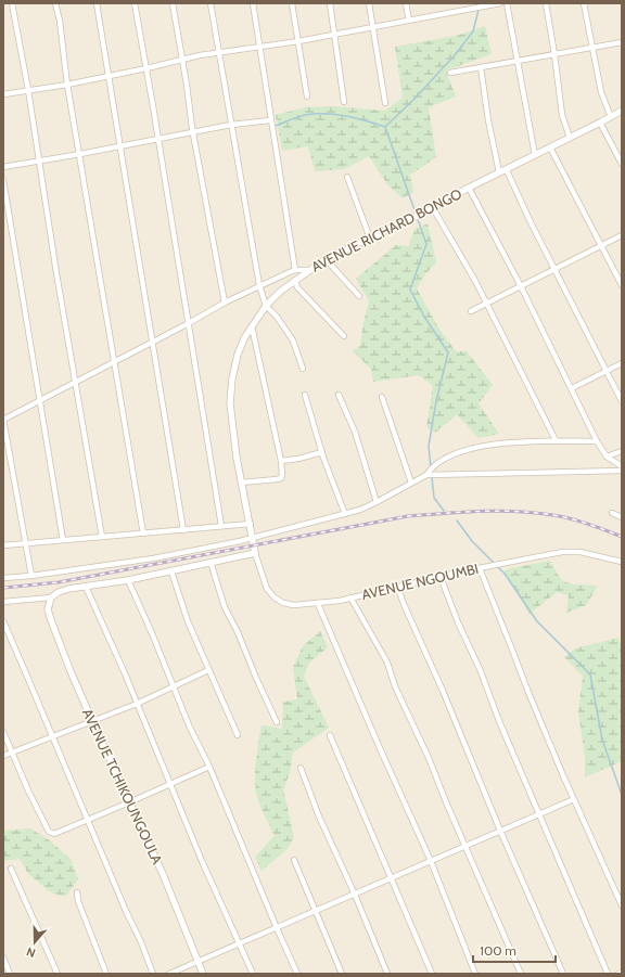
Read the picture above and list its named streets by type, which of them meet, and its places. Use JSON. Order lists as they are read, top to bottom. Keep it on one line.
{"streets":{"street":["AVENUE RICHARD BONGO","AVENUE NGOUMBI","AVENUE TCHIKOUNGOULA"]},"crossings":[["AVENUE RICHARD BONGO","AVENUE NGOUMBI"]],"scale_bar":"100 m","north":"bottom"}
